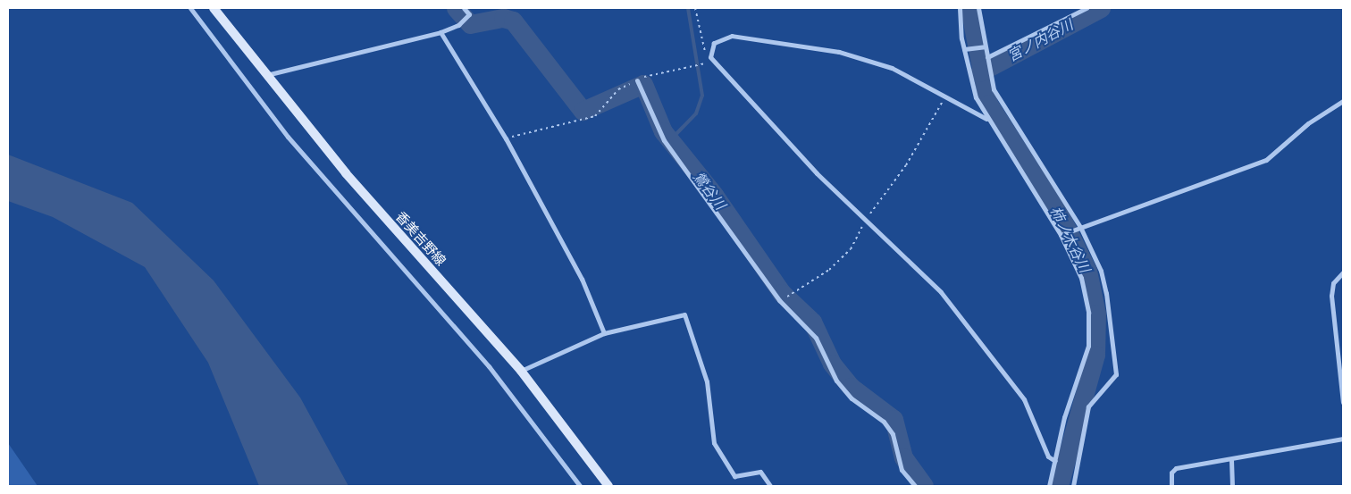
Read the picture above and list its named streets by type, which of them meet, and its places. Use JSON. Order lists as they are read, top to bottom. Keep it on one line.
{"streets":{"main road":["香美吉野線"]},"water":["宮ノ内谷川","鶯谷川","柿ノ木谷川"]}
